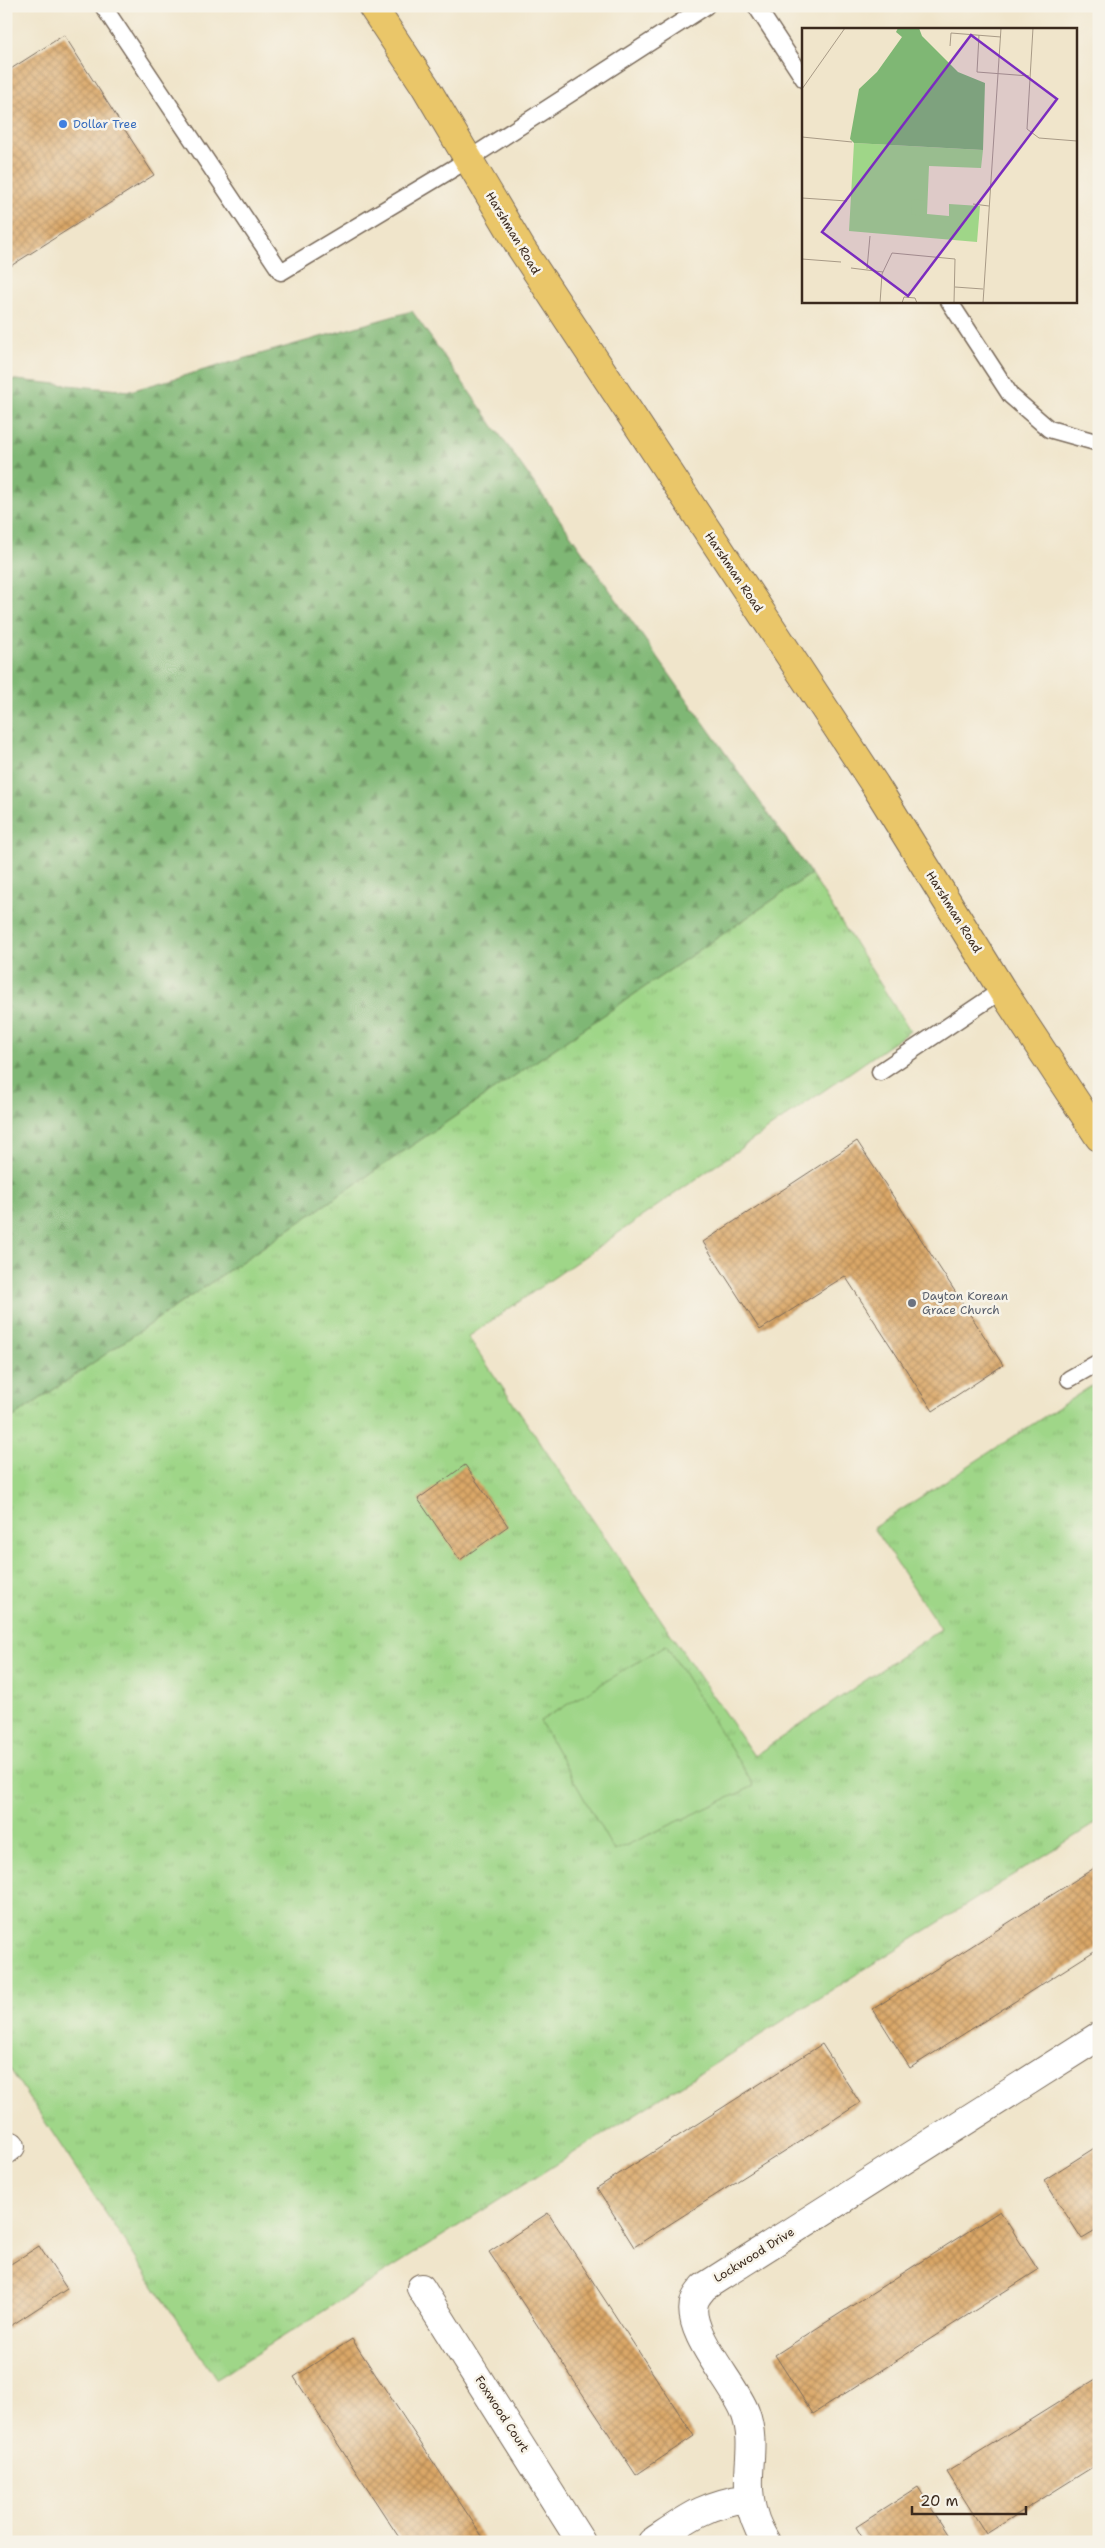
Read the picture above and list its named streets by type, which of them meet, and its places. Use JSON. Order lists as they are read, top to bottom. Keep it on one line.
{"streets":{"main road":["Harshman Road"],"street":["Lockwood Drive","Foxwood Court"]},"places":["Dollar Tree","Dayton Korean Grace Church"],"scale_bar":"20 m"}
